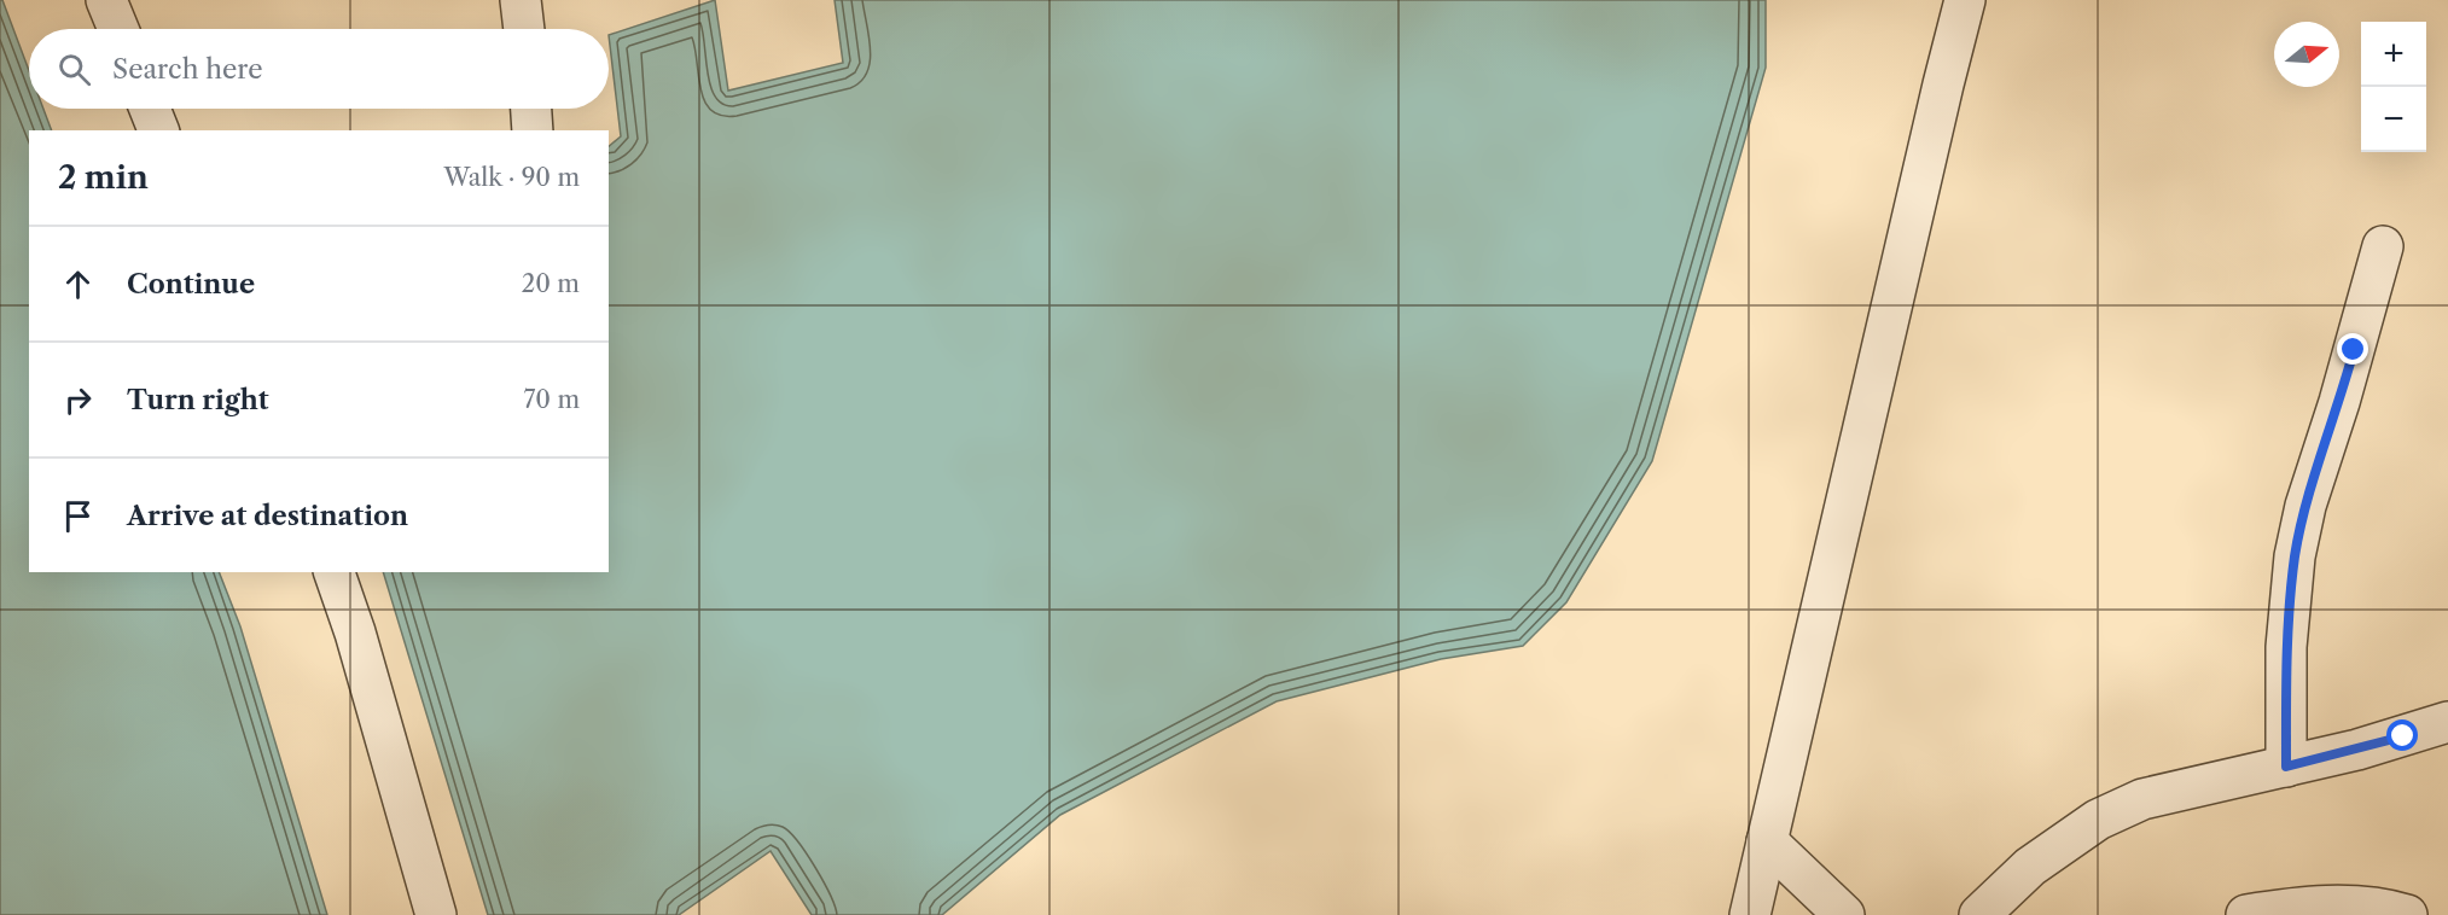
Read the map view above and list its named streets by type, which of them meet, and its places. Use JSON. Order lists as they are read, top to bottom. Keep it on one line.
{"north":"right","page":{"map_buttons":["+","−"],"search":"Search here","heading":["2 min","Walk · 90 m"],"list":[["Continue","20 m"],["Turn right","70 m"],"Arrive at destination"]}}
